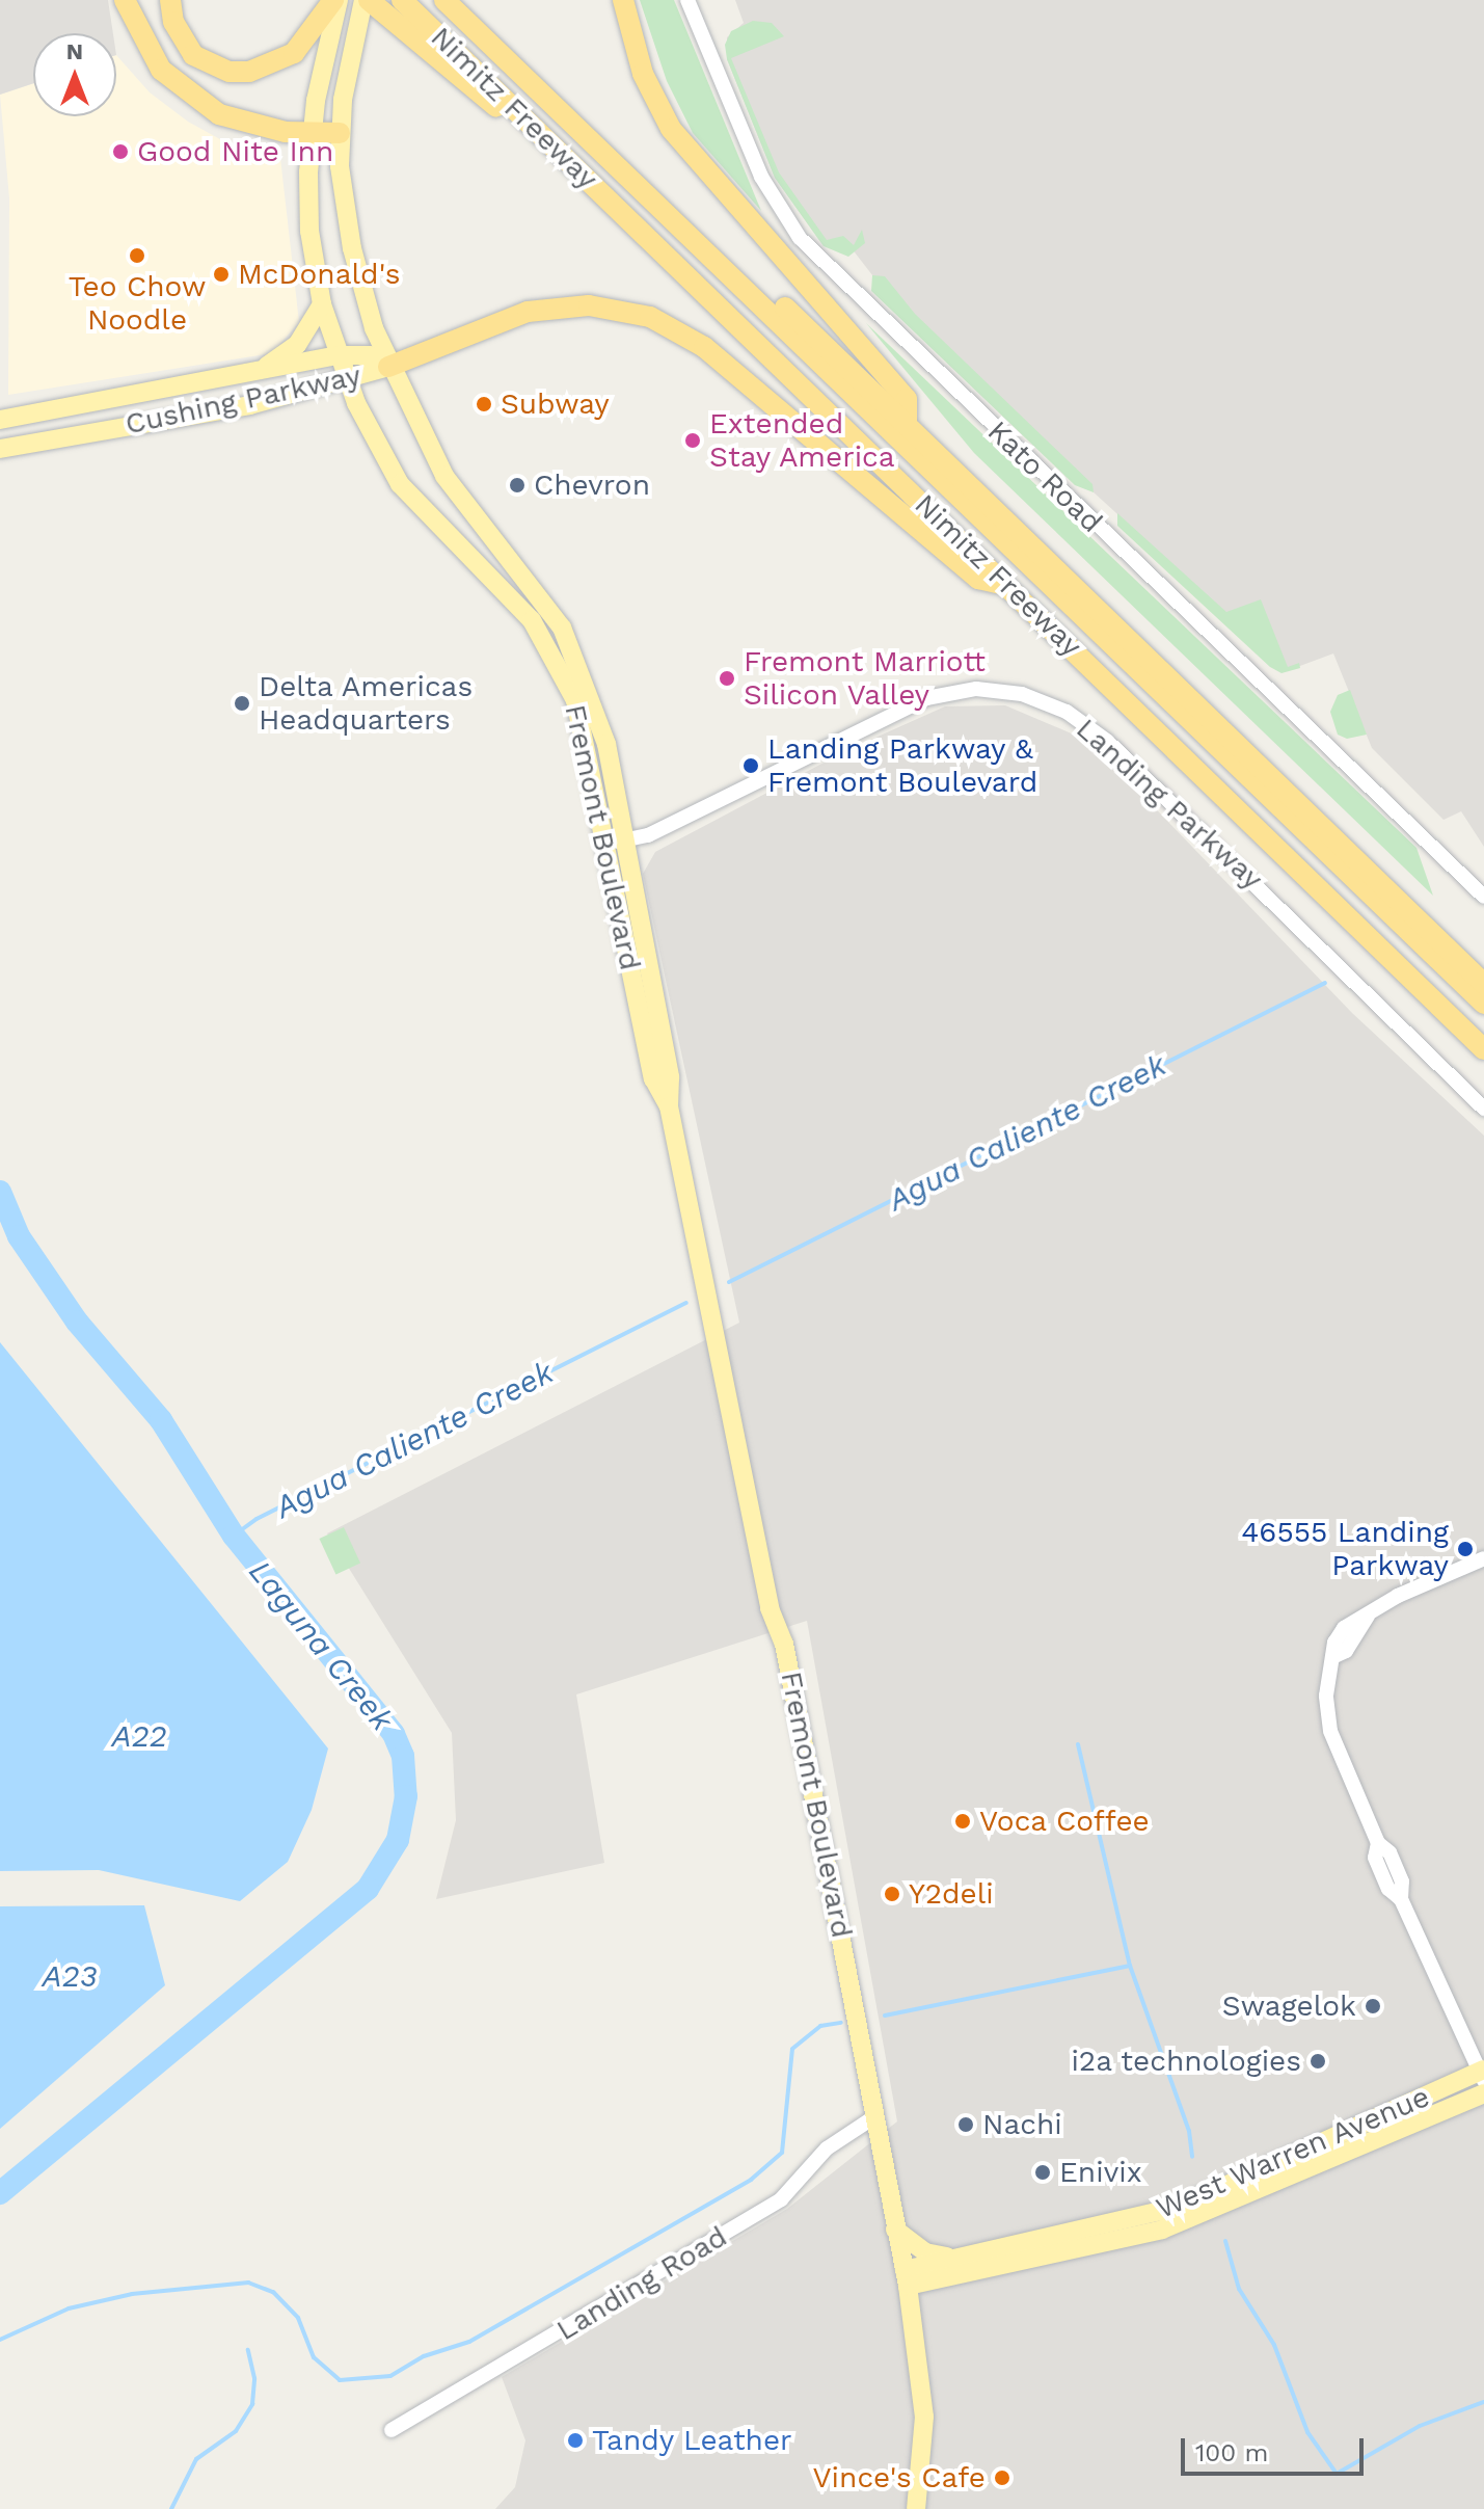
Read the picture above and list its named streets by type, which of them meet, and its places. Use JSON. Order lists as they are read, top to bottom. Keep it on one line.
{"streets":{"highway":["Nimitz Freeway"],"main road":["Cushing Parkway","Fremont Boulevard","West Warren Avenue"],"street":["Kato Road","Landing Parkway","Landing Road"]},"crossings":[["Cushing Parkway","Fremont Boulevard"],["Landing Parkway","Fremont Boulevard"],["Fremont Boulevard","West Warren Avenue"],["Fremont Boulevard","Landing Road"]],"water":["Agua Caliente Creek","Laguna Creek","A22","A23"],"places":["Good Nite Inn","Teo Chow Noodle","McDonald's","Subway","Extended Stay America","Chevron","Fremont Marriott Silicon Valley","Delta Americas Headquarters","Landing Parkway & Fremont Boulevard","46555 Landing Parkway","Voca Coffee","Y2deli","Swagelok","i2a technologies","Nachi","Enivix","Tandy Leather","Vince's Cafe"],"scale_bar":"100 m","north":"top"}
